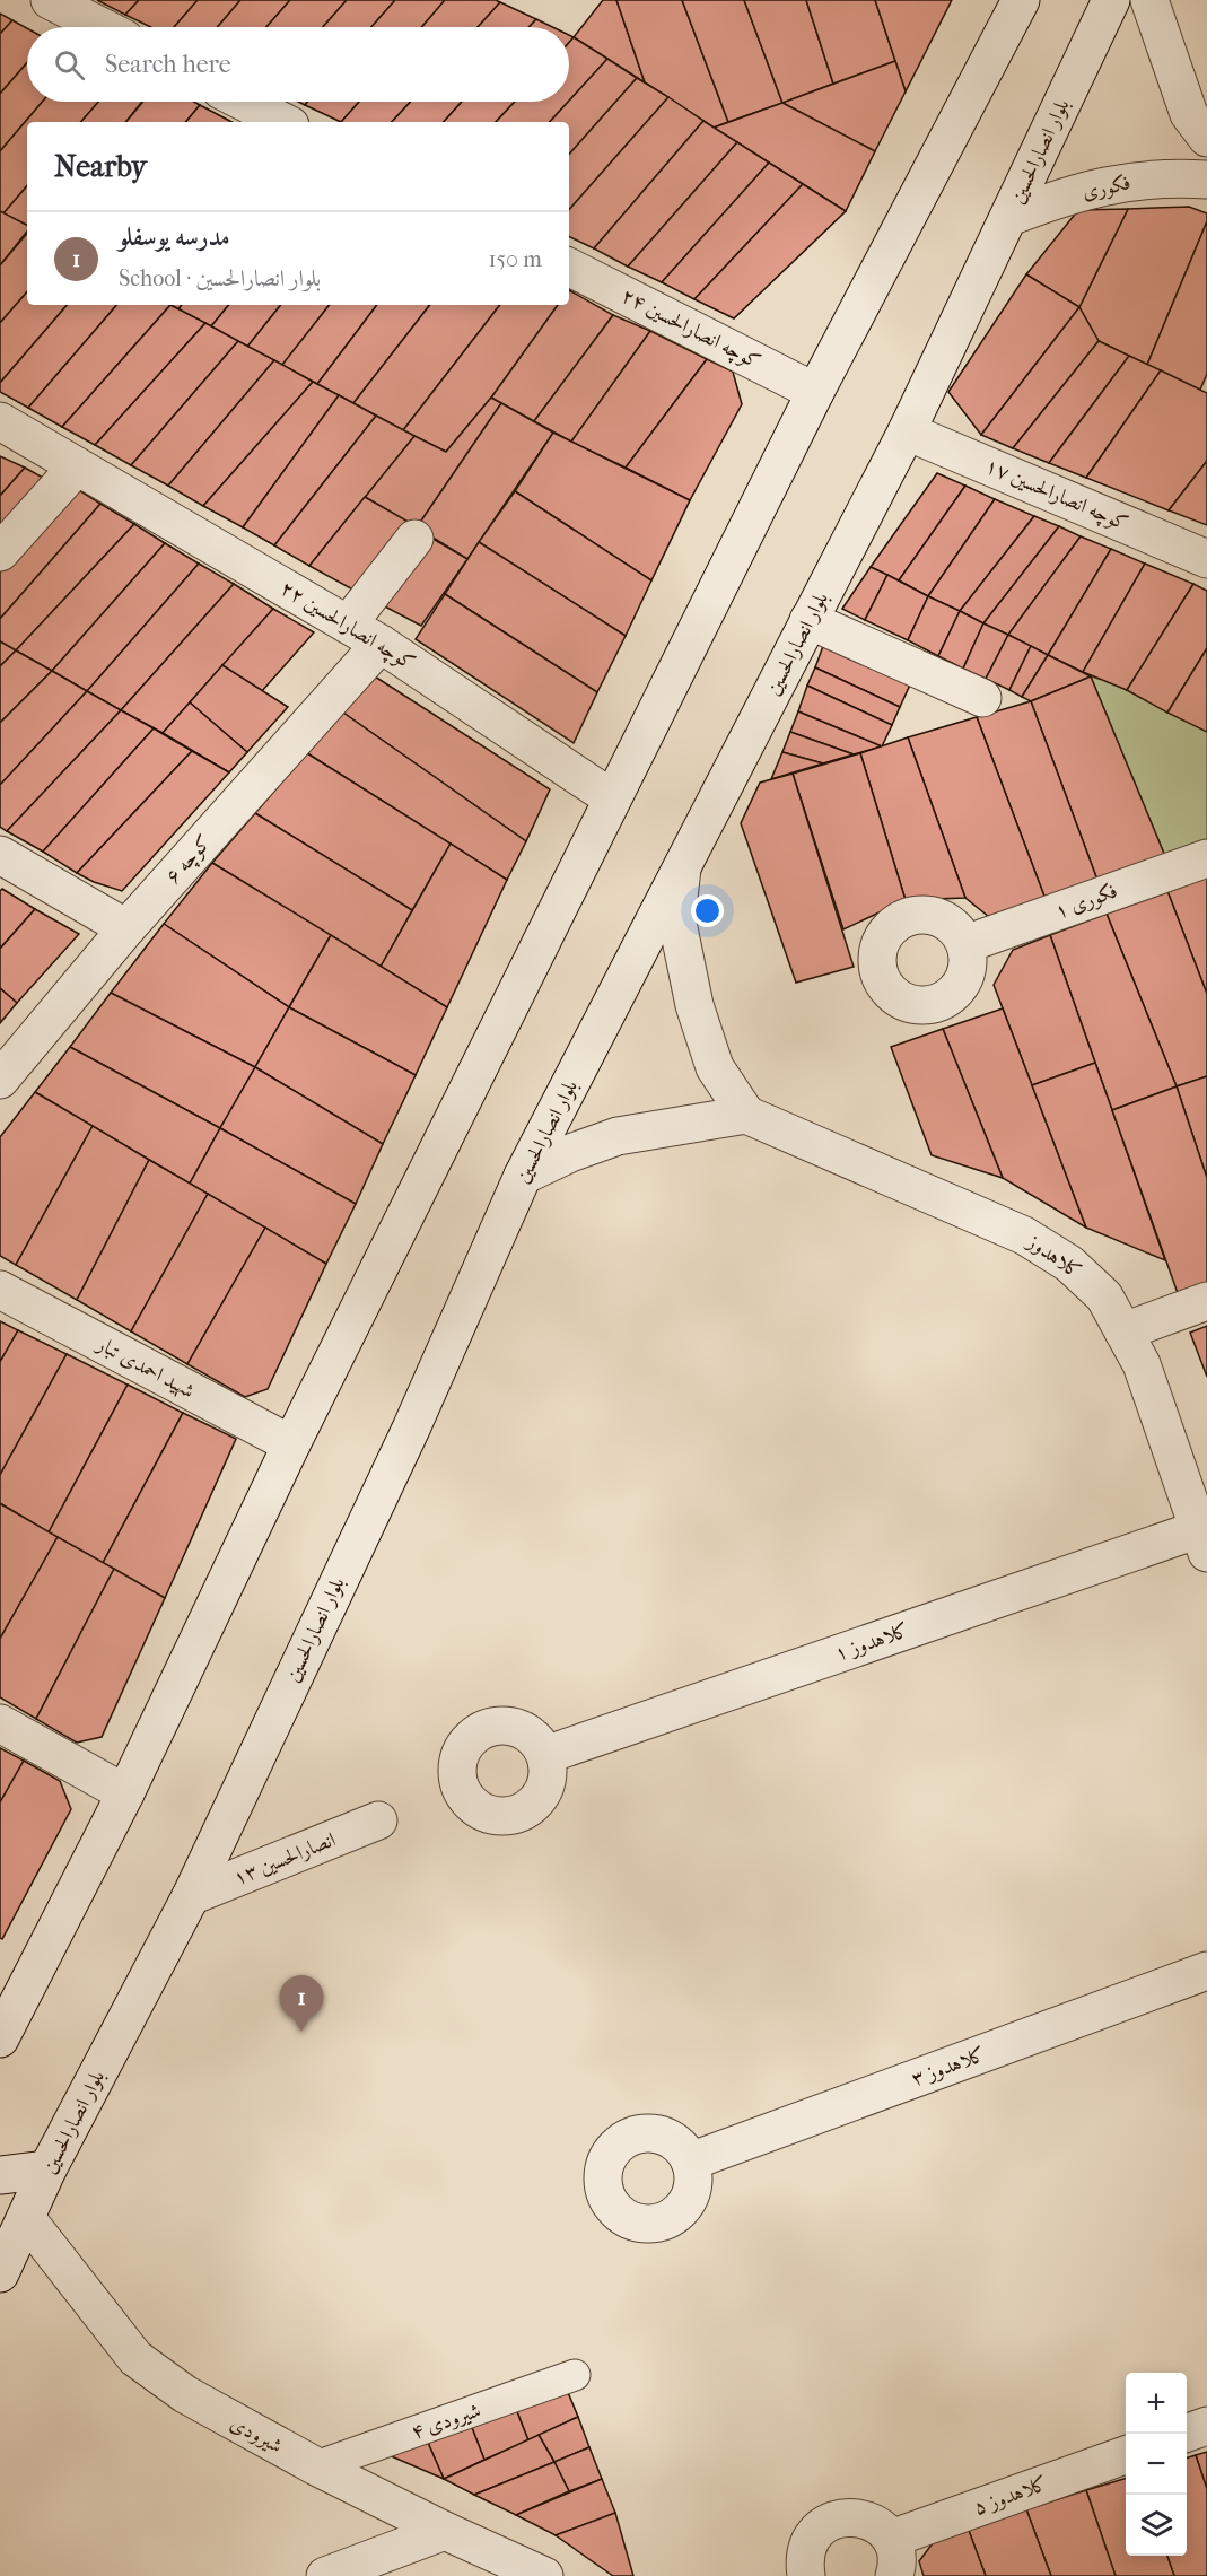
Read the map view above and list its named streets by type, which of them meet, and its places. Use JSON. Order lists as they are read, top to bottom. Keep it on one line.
{"streets":{"street":["بلوار انصارالحسین","فکوری","کوچه انصارالحسین ۲۴","کوچه انصارالحسین ۱۷","کوچه انصارالحسین ۲۲","کوچه ۶","فکوری ۱","کلاهدوز","شهید احمدی تبار","کلاهدوز ۱","انصارالحسین ۱۳","کلاهدوز ۳","شیرودی","کلاهدوز ۵"],"lane":["شیرودی ۴"]},"crossings":[["بلوار انصارالحسین","فکوری"],["بلوار انصارالحسین","کوچه انصارالحسین ۱۷"],["بلوار انصارالحسین","انصارالحسین ۱۳"],["بلوار انصارالحسین","شیرودی"],["کوچه انصارالحسین ۲۲","کوچه ۶"],["کلاهدوز","کلاهدوز ۱"],["شیرودی ۴","شیرودی"]],"page":{"search":"Search here","heading":"Nearby","list":[{"mark":"1","name":"مدرسه یوسفلو","note":"School · بلوار انصارالحسین","value":"150 m"}],"pins":"1","map_buttons":["+","−"]}}
